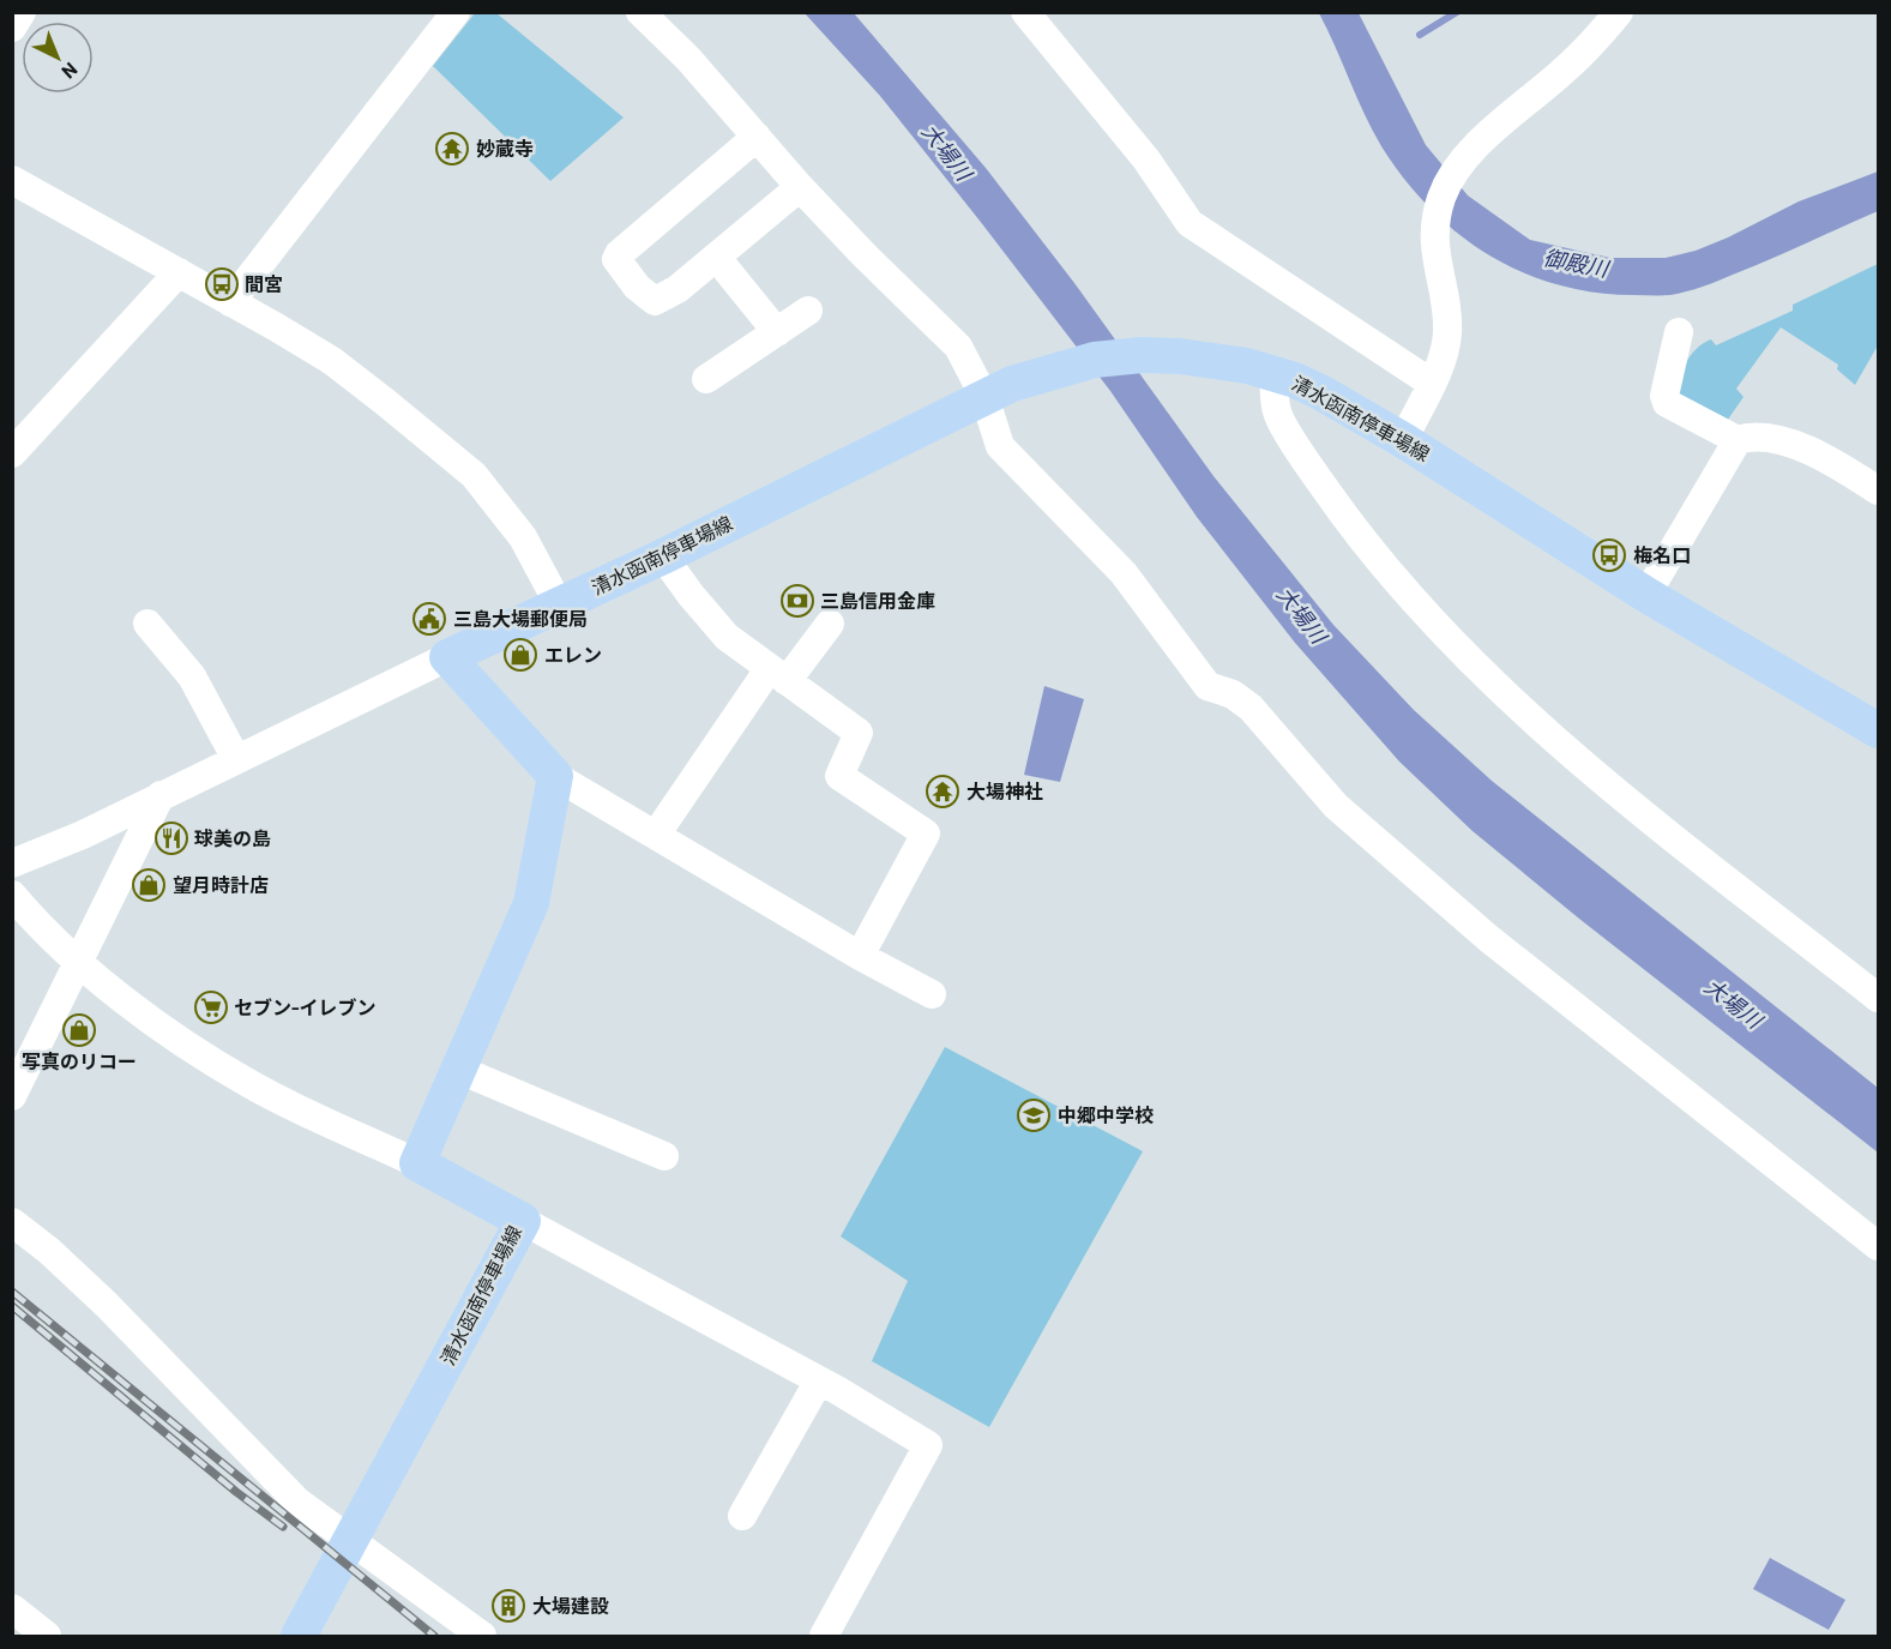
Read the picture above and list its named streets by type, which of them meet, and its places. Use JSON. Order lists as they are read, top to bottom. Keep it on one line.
{"streets":{"main road":["清水函南停車場線"]},"water":["大場川","御殿川"],"places":{"temple":["妙蔵寺","大場神社"],"bus stop":["間宮","梅名口"],"bank":["三島信用金庫"],"public building":["三島大場郵便局"],"shop":["エレン","望月時計店","写真のリコー"],"restaurant":["球美の島"],"supermarket":["セブン-イレブン"],"school or university":["中郷中学校"],"building":["大場建設"]},"north":"bottom right"}
